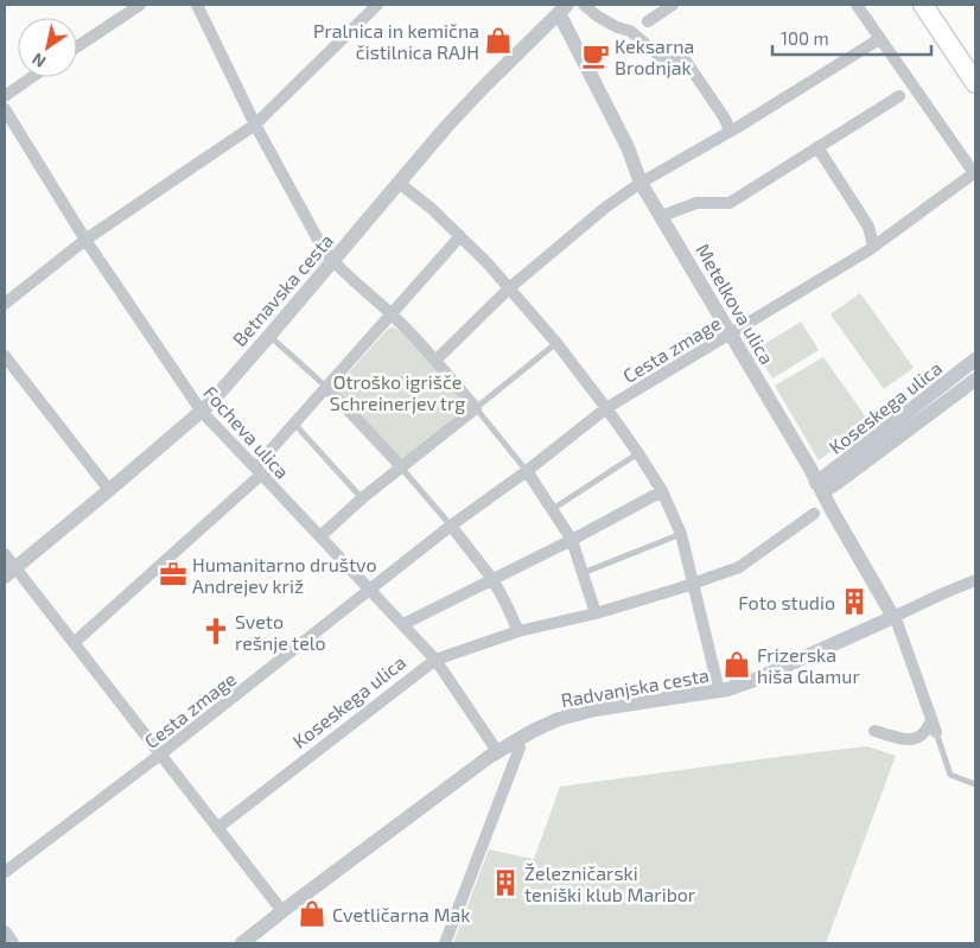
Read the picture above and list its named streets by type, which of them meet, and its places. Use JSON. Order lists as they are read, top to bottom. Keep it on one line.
{"streets":{"street":["Betnavska cesta","Metelkova ulica","Cesta zmage","Koseskega ulica","Focheva ulica","Radvanjska cesta"]},"crossings":[["Betnavska cesta","Metelkova ulica"],["Betnavska cesta","Focheva ulica"],["Metelkova ulica","Cesta zmage"],["Metelkova ulica","Koseskega ulica"],["Metelkova ulica","Radvanjska cesta"],["Cesta zmage","Focheva ulica"],["Koseskega ulica","Focheva ulica"],["Focheva ulica","Radvanjska cesta"]],"parks":["Otroško igrišče Schreinerjev trg"],"places":{"shop":["Pralnica in kemična čistilnica RAJH","Frizerska hiša Glamur","Cvetličarna Mak"],"cafe":["Keksarna Brodnjak"],"office":["Humanitarno društvo Andrejev križ"],"building":["Foto studio","Železničarski teniški klub Maribor"],"church":["Sveto rešnje telo"]},"scale_bar":"100 m","north":"bottom left"}
